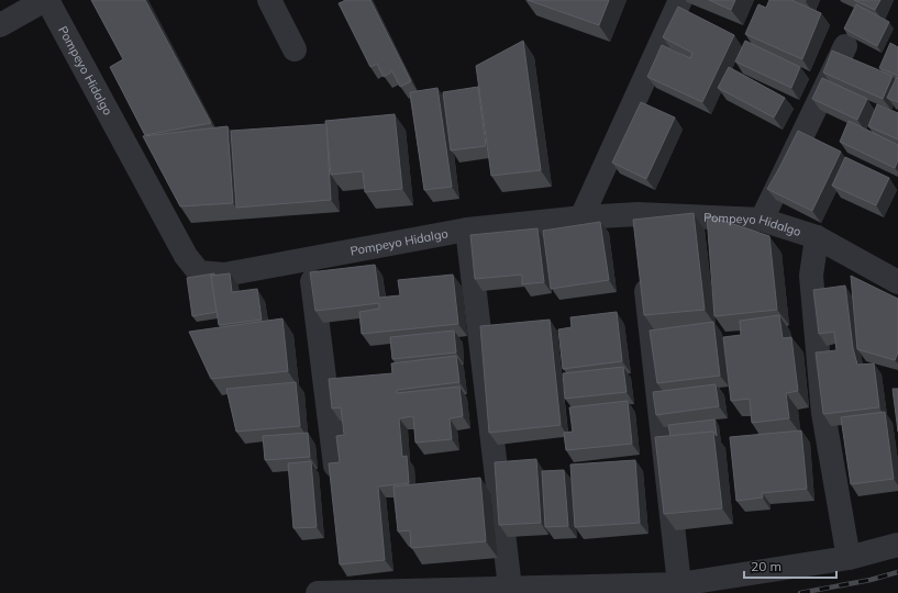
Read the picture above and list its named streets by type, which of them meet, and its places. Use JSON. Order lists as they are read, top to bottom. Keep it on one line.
{"streets":{"street":["Pompeyo Hidalgo"]},"scale_bar":"20 m"}
